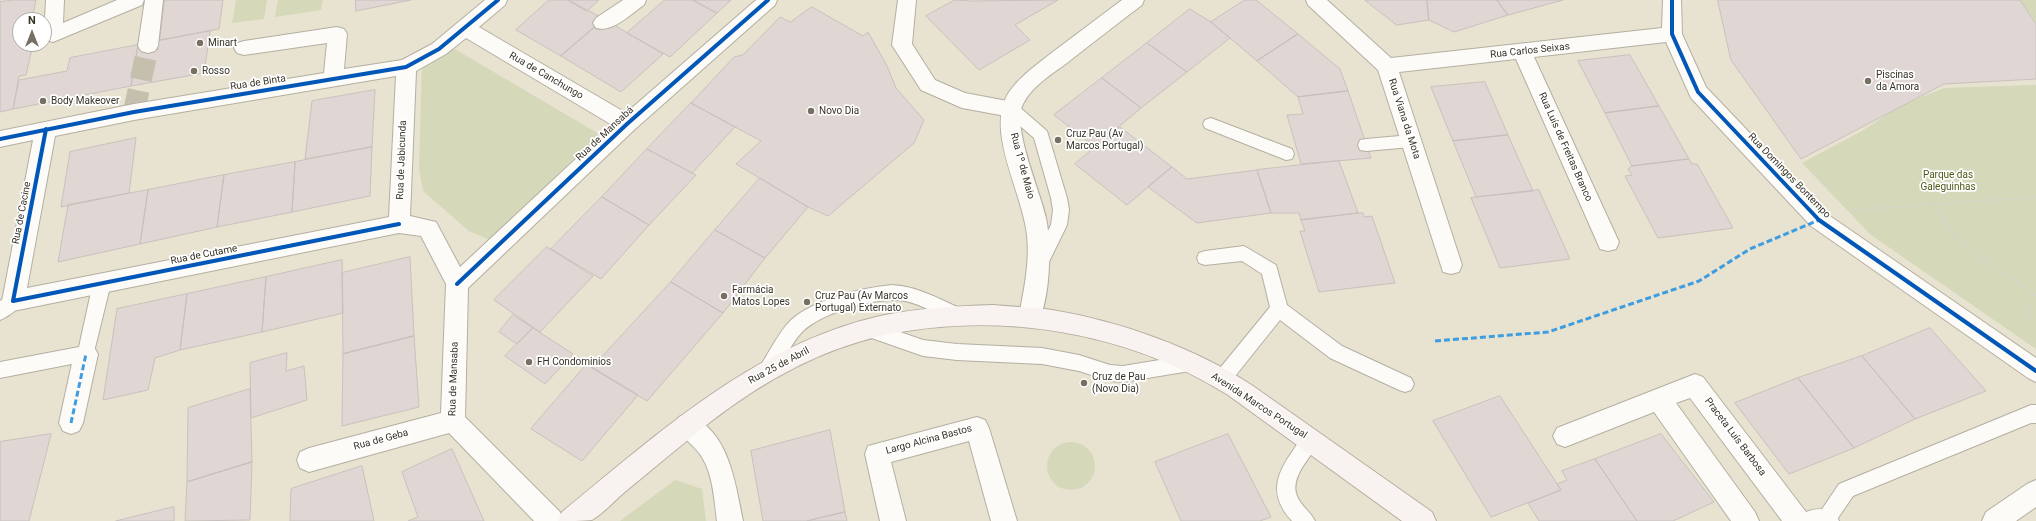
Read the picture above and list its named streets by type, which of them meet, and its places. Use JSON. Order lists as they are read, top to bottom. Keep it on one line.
{"streets":{"main road":["Rua 25 de Abril","Avenida Marcos Portugal"],"street":["Rua Carlos Seixas","Rua de Canchungo","Rua de Binta","Rua Viana da Mota","Rua de Mansabá","Rua Luís de Freitas Branco","Rua de Jabicunda","Rua 1º de Maio","Rua Domingos Bontempo","Rua de Cacine","Rua de Cutame","Rua de Mansaba","Praceta Luís Barbosa","Rua de Geba","Largo Alcina Bastos"]},"crossings":[["Rua Carlos Seixas","Rua Viana da Mota"],["Rua Carlos Seixas","Rua Luís de Freitas Branco"],["Rua Carlos Seixas","Rua Domingos Bontempo"],["Rua de Canchungo","Rua de Binta"],["Rua de Canchungo","Rua de Mansabá"],["Rua de Binta","Rua de Jabicunda"],["Rua de Binta","Rua de Cacine"],["Rua de Mansabá","Rua de Mansaba"],["Rua de Jabicunda","Rua de Cutame"],["Rua de Jabicunda","Rua de Mansaba"],["Rua 1º de Maio","Rua 25 de Abril"],["Rua 1º de Maio","Avenida Marcos Portugal"],["Rua de Cacine","Rua de Cutame"],["Rua de Cutame","Rua de Mansaba"],["Rua 25 de Abril","Avenida Marcos Portugal"],["Rua de Mansaba","Rua de Geba"]],"parks":["Parque das Galeguinhas"],"places":["Minart","Rosso","Piscinas da Amora","Body Makeover","Novo Dia","Cruz Pau (Av Marcos Portugal)","Farmácia Matos Lopes","Cruz Pau (Av Marcos Portugal) Externato","FH Condominios","Cruz de Pau (Novo Dia)"],"north":"top"}
